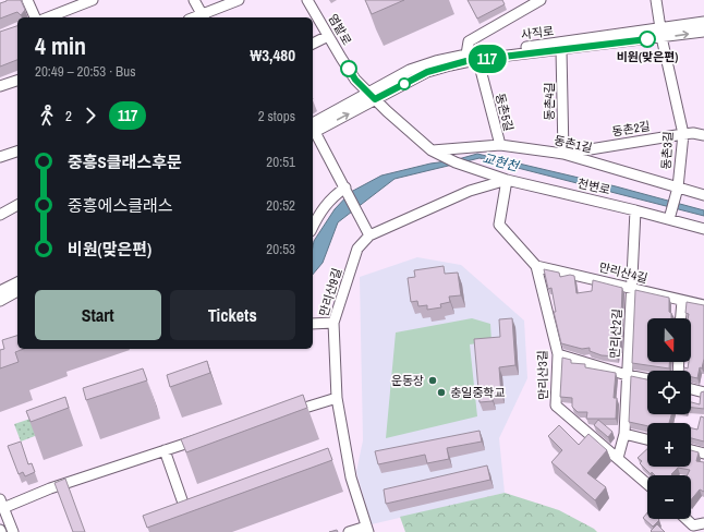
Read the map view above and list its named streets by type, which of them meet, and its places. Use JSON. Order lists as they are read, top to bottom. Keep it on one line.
{"streets":{"street":["염밭로","사직로","동촌4길","동촌5길","동촌2길","동촌1길","동촌3길","천변로","만리산4길","만리산9길","만리산2길","만리산3길"]},"crossings":[["염밭로","사직로"],["사직로","동촌4길"],["사직로","동촌5길"],["사직로","동촌3길"],["사직로","만리산9길"],["동촌4길","동촌2길"],["동촌4길","동촌1길"],["동촌5길","동촌1길"],["동촌2길","동촌1길"],["동촌2길","동촌3길"],["동촌1길","동촌3길"],["동촌1길","천변로"],["동촌3길","천변로"],["천변로","만리산9길"],["천변로","만리산2길"],["천변로","만리산3길"],["만리산4길","만리산2길"],["만리산4길","만리산3길"],["만리산9길","만리산3길"],["만리산2길","만리산3길"]],"water":["교현천"],"places":["비원(맞은편)","운동장","충일중학교"],"lines":["bus line 117"],"north":"bottom","page":{"on_map":"117","heading":["4 min","20:49 – 20:53 · Bus","₩3,480"],"legs":["2","117","2 stops"],"list":[{"name":"중흥S클래스후문","value":"20:51"},{"name":"중흥에스클래스","value":"20:52"},{"name":"비원(맞은편)","value":"20:53"}],"buttons":["Start","Tickets"],"map_buttons":["+","−"]}}
